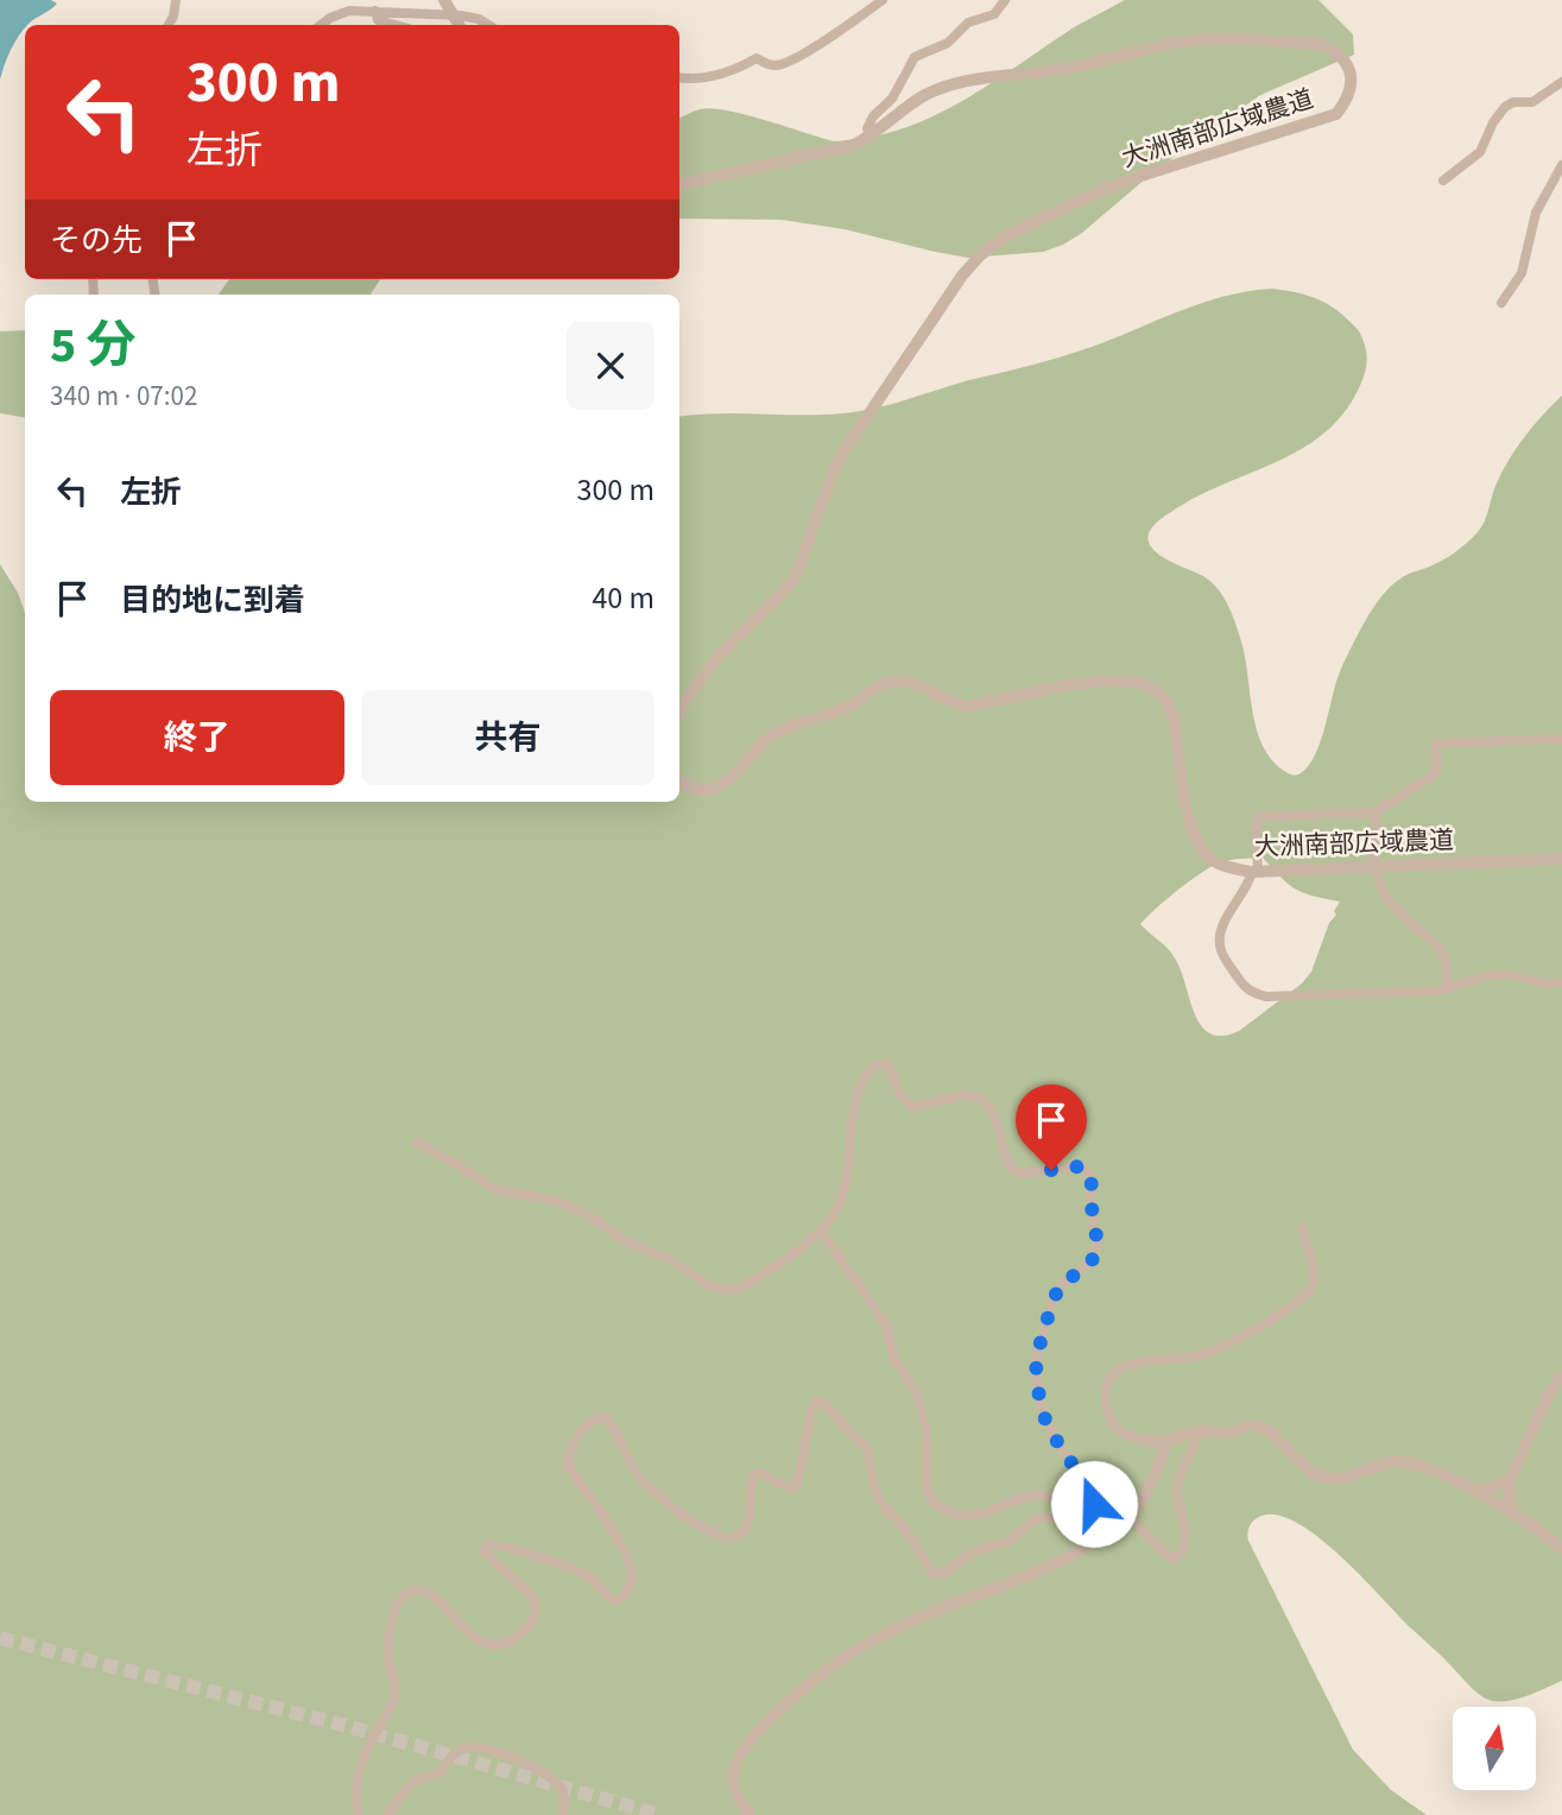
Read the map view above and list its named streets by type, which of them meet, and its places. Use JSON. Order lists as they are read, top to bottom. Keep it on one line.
{"streets":{"street":["大洲南部広域農道"]},"north":"top","page":{"turn":["300 m","左折"],"then":"その先","heading":["5 分","340 m · 07:02"],"list":[{"name":"左折","value":"300 m"},{"name":"目的地に到着","value":"40 m"}],"buttons":["終了","共有"]}}
